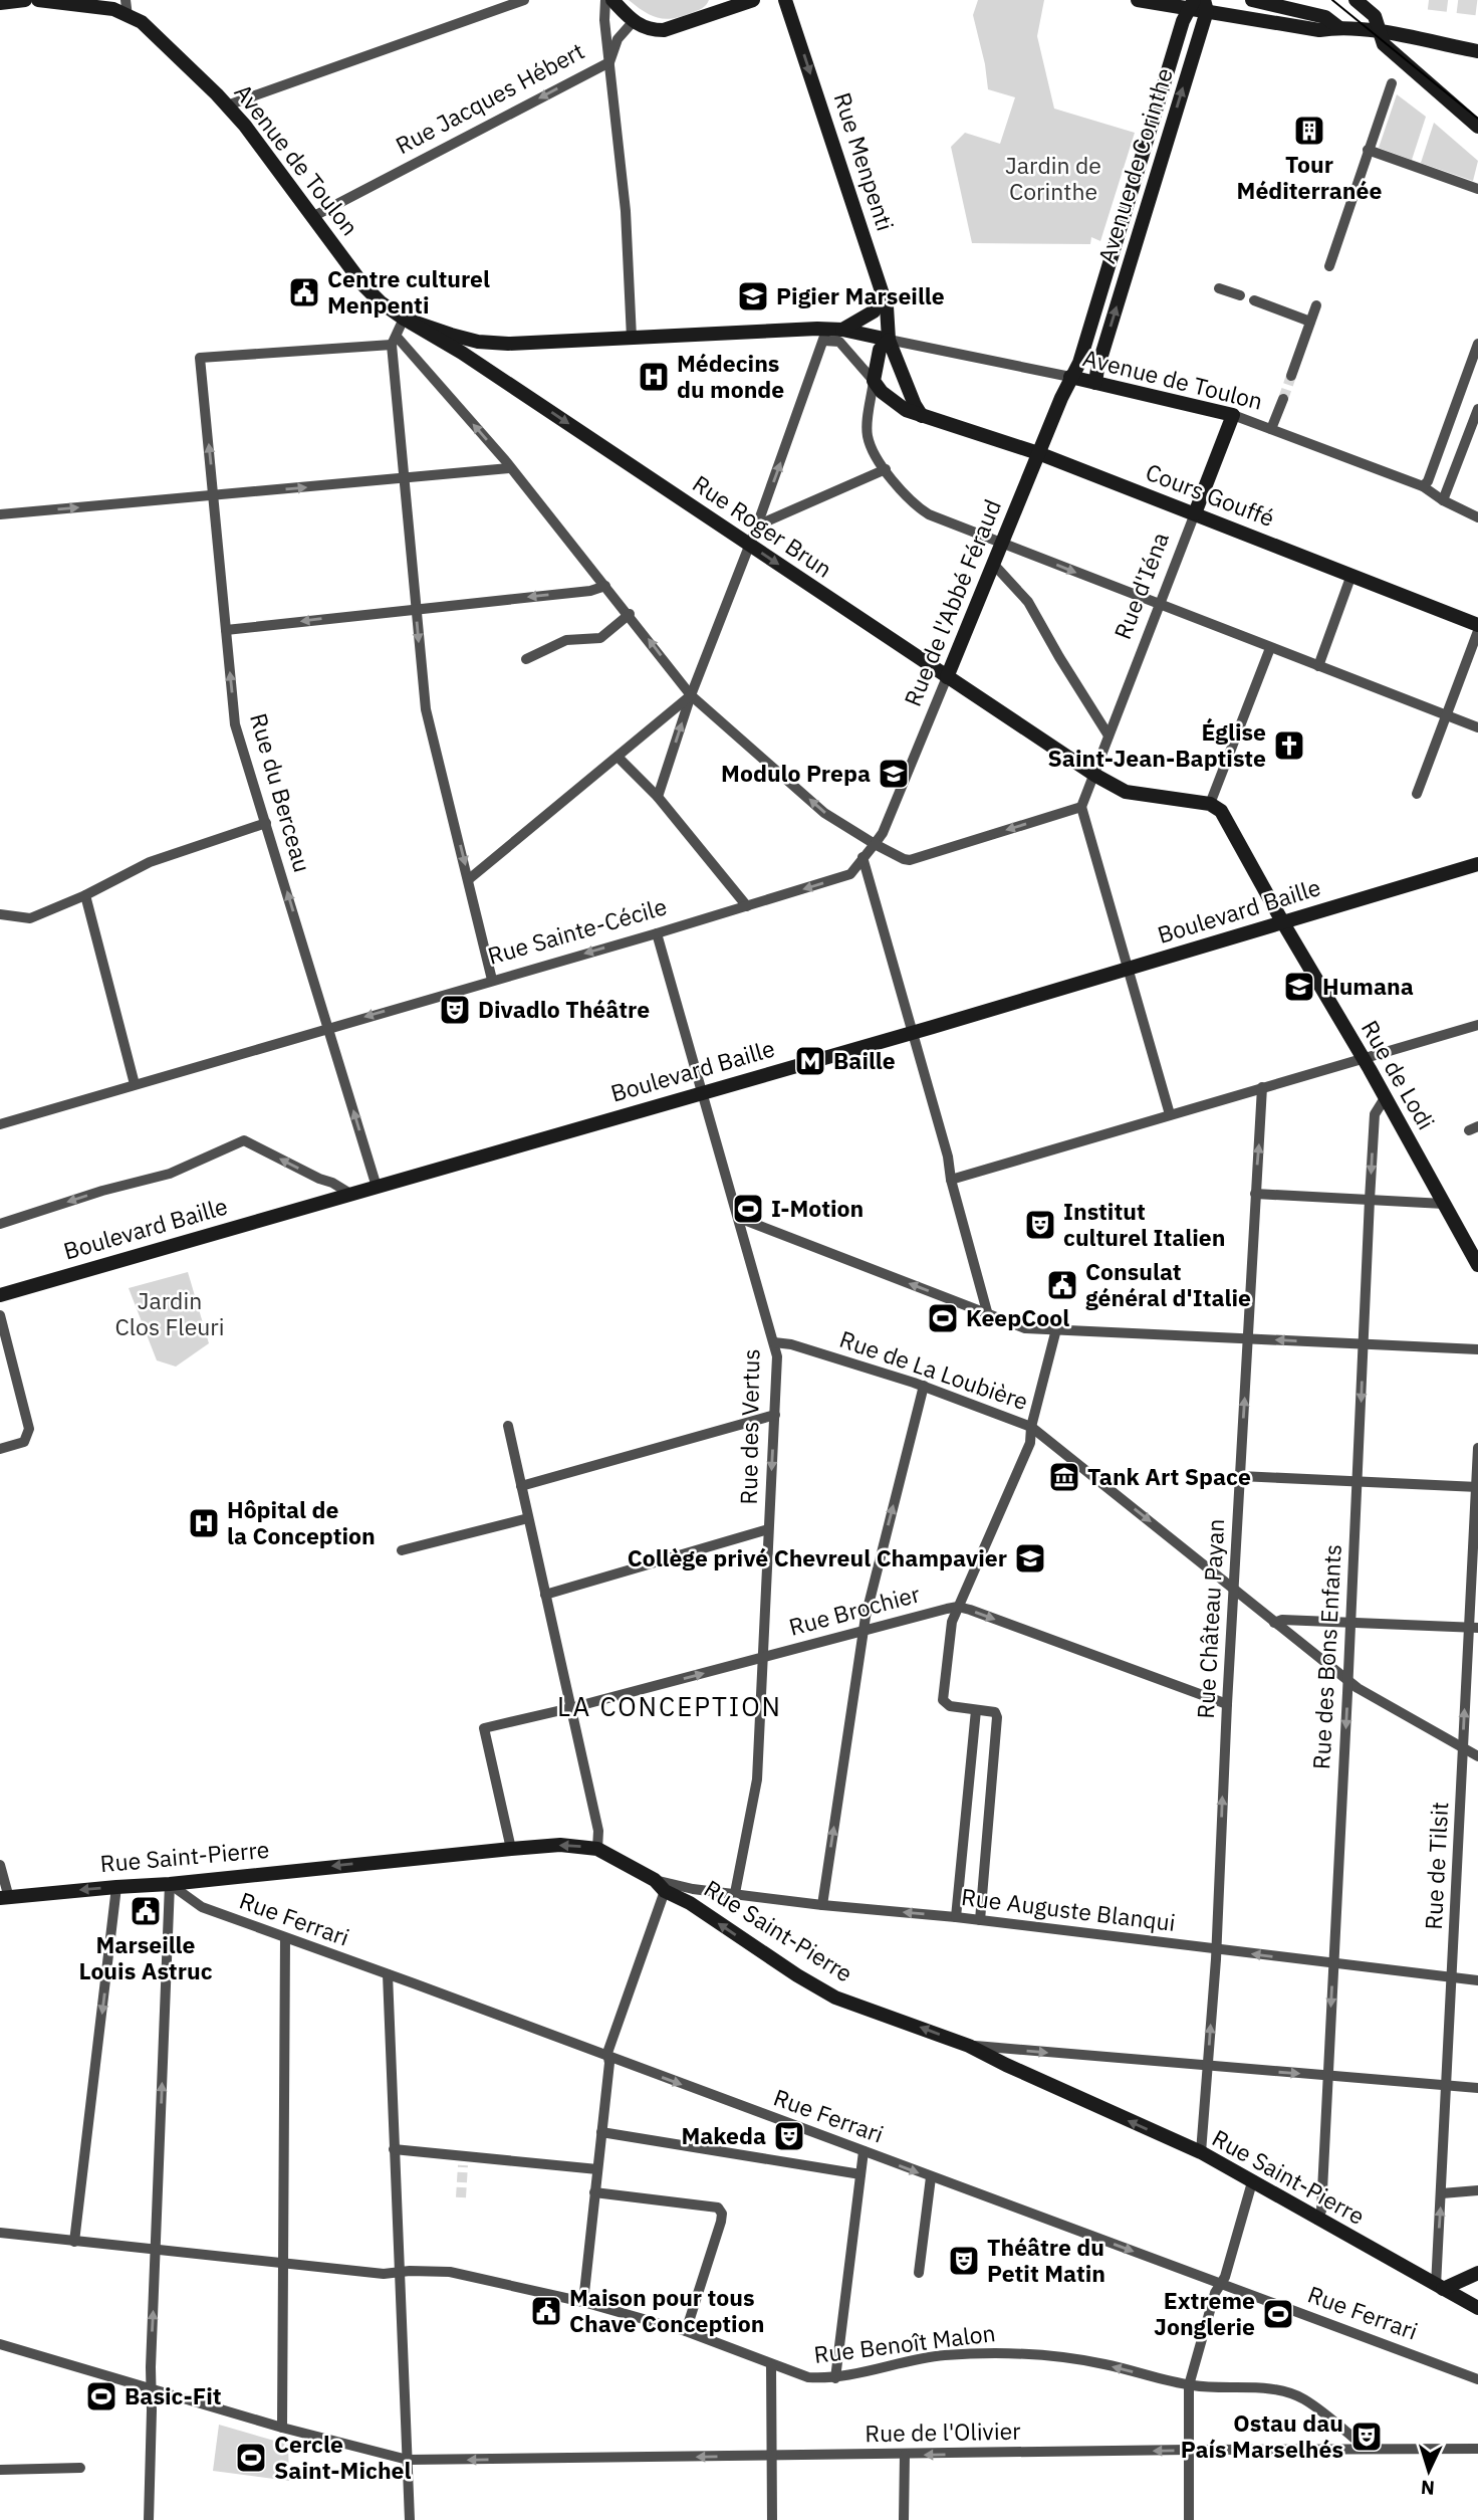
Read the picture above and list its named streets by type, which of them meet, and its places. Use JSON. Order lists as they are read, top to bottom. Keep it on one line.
{"streets":{"street":["Rue Jacques Hébert","Avenue de Toulon","Rue Menpenti","Avenue de Corinthe","Cours Gouffé","Rue Roger Brun","Rue d'Iéna","Rue de l'Abbé Féraud","Rue du Berceau","Boulevard Baille","Rue Sainte-Cécile","Rue de Lodi","Rue de La Loubière","Rue des Vertus","Rue Brochier","Rue Château Payan","Rue des Bons Enfants","Rue Saint-Pierre","Rue de Tilsit","Rue Auguste Blanqui","Rue Ferrari","Rue Benoît Malon","Rue de l'Olivier"]},"crossings":[["Rue Jacques Hébert","Avenue de Toulon"],["Avenue de Toulon","Rue Menpenti"],["Avenue de Toulon","Avenue de Corinthe"],["Avenue de Toulon","Rue Roger Brun"],["Avenue de Toulon","Rue d'Iéna"],["Avenue de Toulon","Rue de l'Abbé Féraud"],["Avenue de Corinthe","Rue de l'Abbé Féraud"],["Cours Gouffé","Rue d'Iéna"],["Cours Gouffé","Rue de l'Abbé Féraud"],["Rue Roger Brun","Rue d'Iéna"],["Rue Roger Brun","Rue de l'Abbé Féraud"],["Rue de l'Abbé Féraud","Rue Sainte-Cécile"],["Rue du Berceau","Boulevard Baille"],["Rue du Berceau","Rue Sainte-Cécile"],["Boulevard Baille","Rue de Lodi"],["Boulevard Baille","Rue des Vertus"],["Rue Sainte-Cécile","Rue des Vertus"],["Rue de Lodi","Rue des Bons Enfants"],["Rue de La Loubière","Rue des Vertus"],["Rue de La Loubière","Rue Château Payan"],["Rue de La Loubière","Rue des Bons Enfants"],["Rue de La Loubière","Rue de Tilsit"],["Rue des Vertus","Rue Brochier"],["Rue des Vertus","Rue Auguste Blanqui"],["Rue Brochier","Rue Saint-Pierre"],["Rue Château Payan","Rue Saint-Pierre"],["Rue Château Payan","Rue Auguste Blanqui"],["Rue des Bons Enfants","Rue Saint-Pierre"],["Rue des Bons Enfants","Rue Auguste Blanqui"],["Rue Saint-Pierre","Rue de Tilsit"],["Rue Saint-Pierre","Rue Auguste Blanqui"],["Rue Saint-Pierre","Rue Ferrari"],["Rue de Tilsit","Rue Auguste Blanqui"],["Rue Benoît Malon","Rue de l'Olivier"]],"one_way":["Rue Jacques Hébert","Rue Menpenti","Rue Sainte-Cécile","Rue Château Payan","Rue des Bons Enfants","Rue Saint-Pierre","Rue de l'Olivier"],"districts":["LA CONCEPTION"],"parks":["Jardin de Corinthe","Jardin Clos Fleuri"],"places":{"building":["Tour Méditerranée"],"public building":["Centre culturel Menpenti","Consulat général d'Italie","Marseille Louis Astruc","Maison pour tous Chave Conception"],"school or university":["Pigier Marseille","Modulo Prepa","Humana","Collège privé Chevreul Champavier"],"hospital":["Médecins du monde","Hôpital de la Conception"],"church":["Église Saint-Jean-Baptiste"],"theatre":["Divadlo Théâtre","Institut culturel Italien","Makeda","Théâtre du Petit Matin","Ostau dau País Marselhés"],"metro station":["Baille"],"sports":["I-Motion","KeepCool","Extreme Jonglerie","Basic-Fit","Cercle Saint-Michel"],"museum":["Tank Art Space"]},"north":"bottom"}
